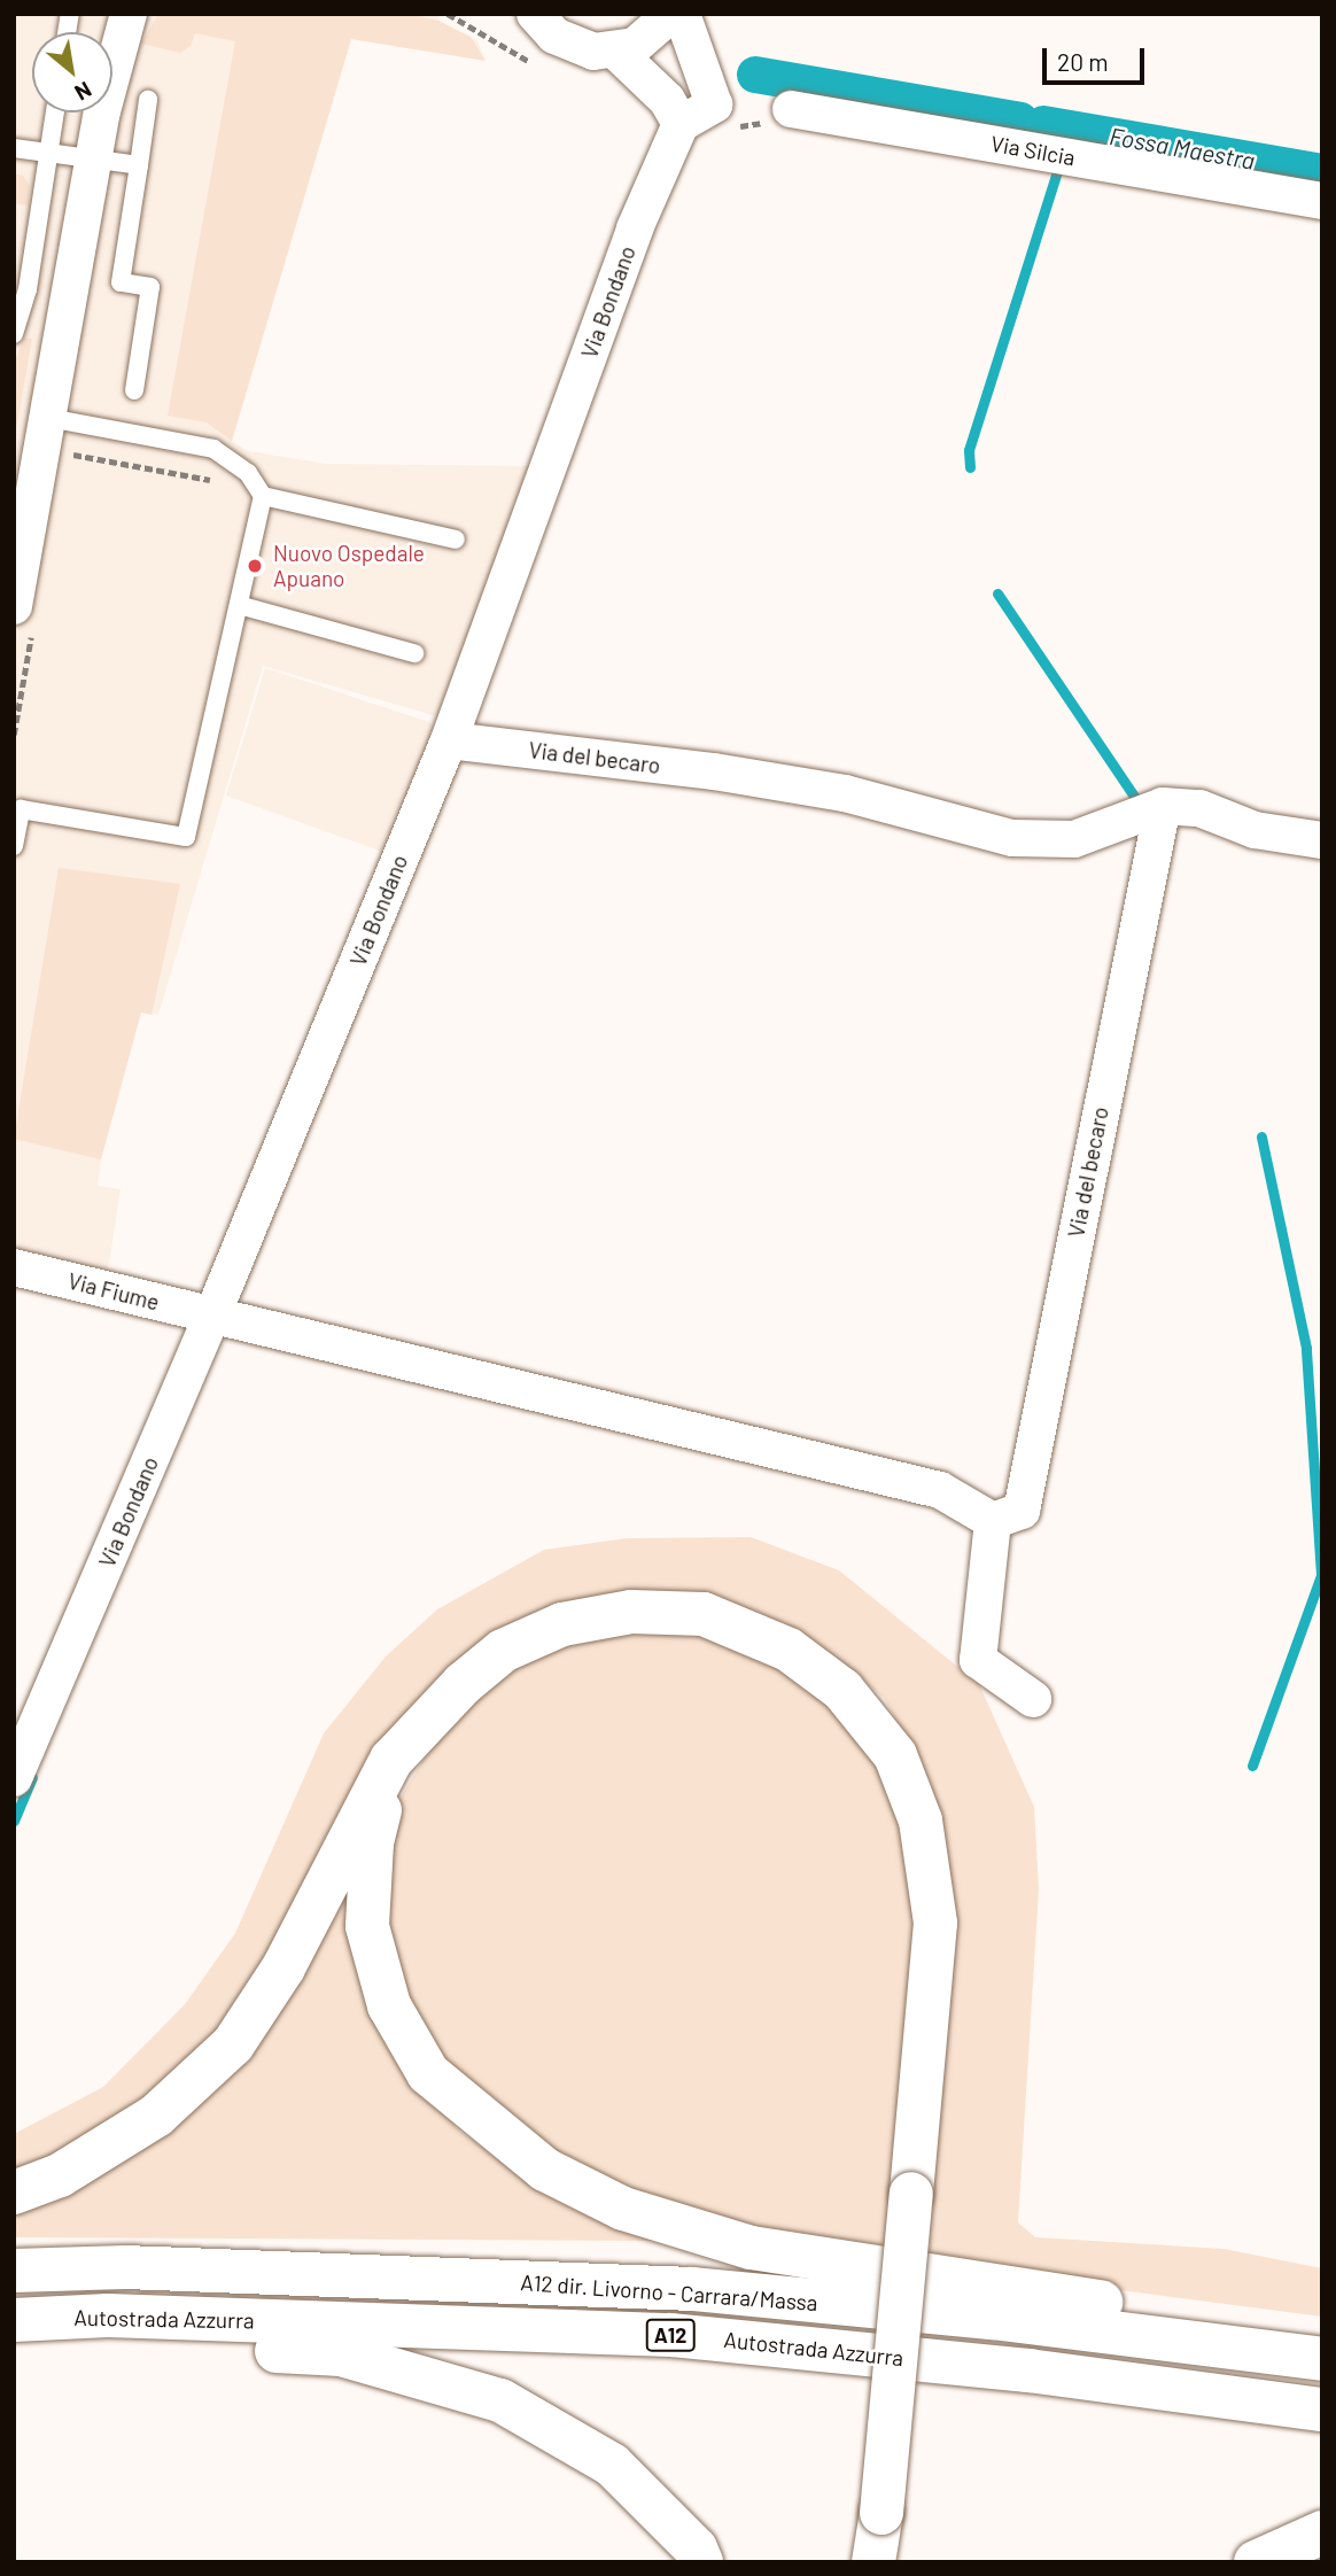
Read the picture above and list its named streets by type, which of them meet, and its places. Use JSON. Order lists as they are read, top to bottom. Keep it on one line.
{"streets":{"highway":["A12 dir. Livorno - Carrara/Massa","Autostrada Azzurra","A12"],"street":["Via Silcia","Via Bondano","Via del becaro","Via Fiume"]},"crossings":[["Via Bondano","Via del becaro"],["Via Bondano","Via Fiume"],["Via del becaro","Via Fiume"]],"water":["Fossa Maestra"],"places":["Nuovo Ospedale Apuano"],"scale_bar":"20 m","north":"bottom right"}
